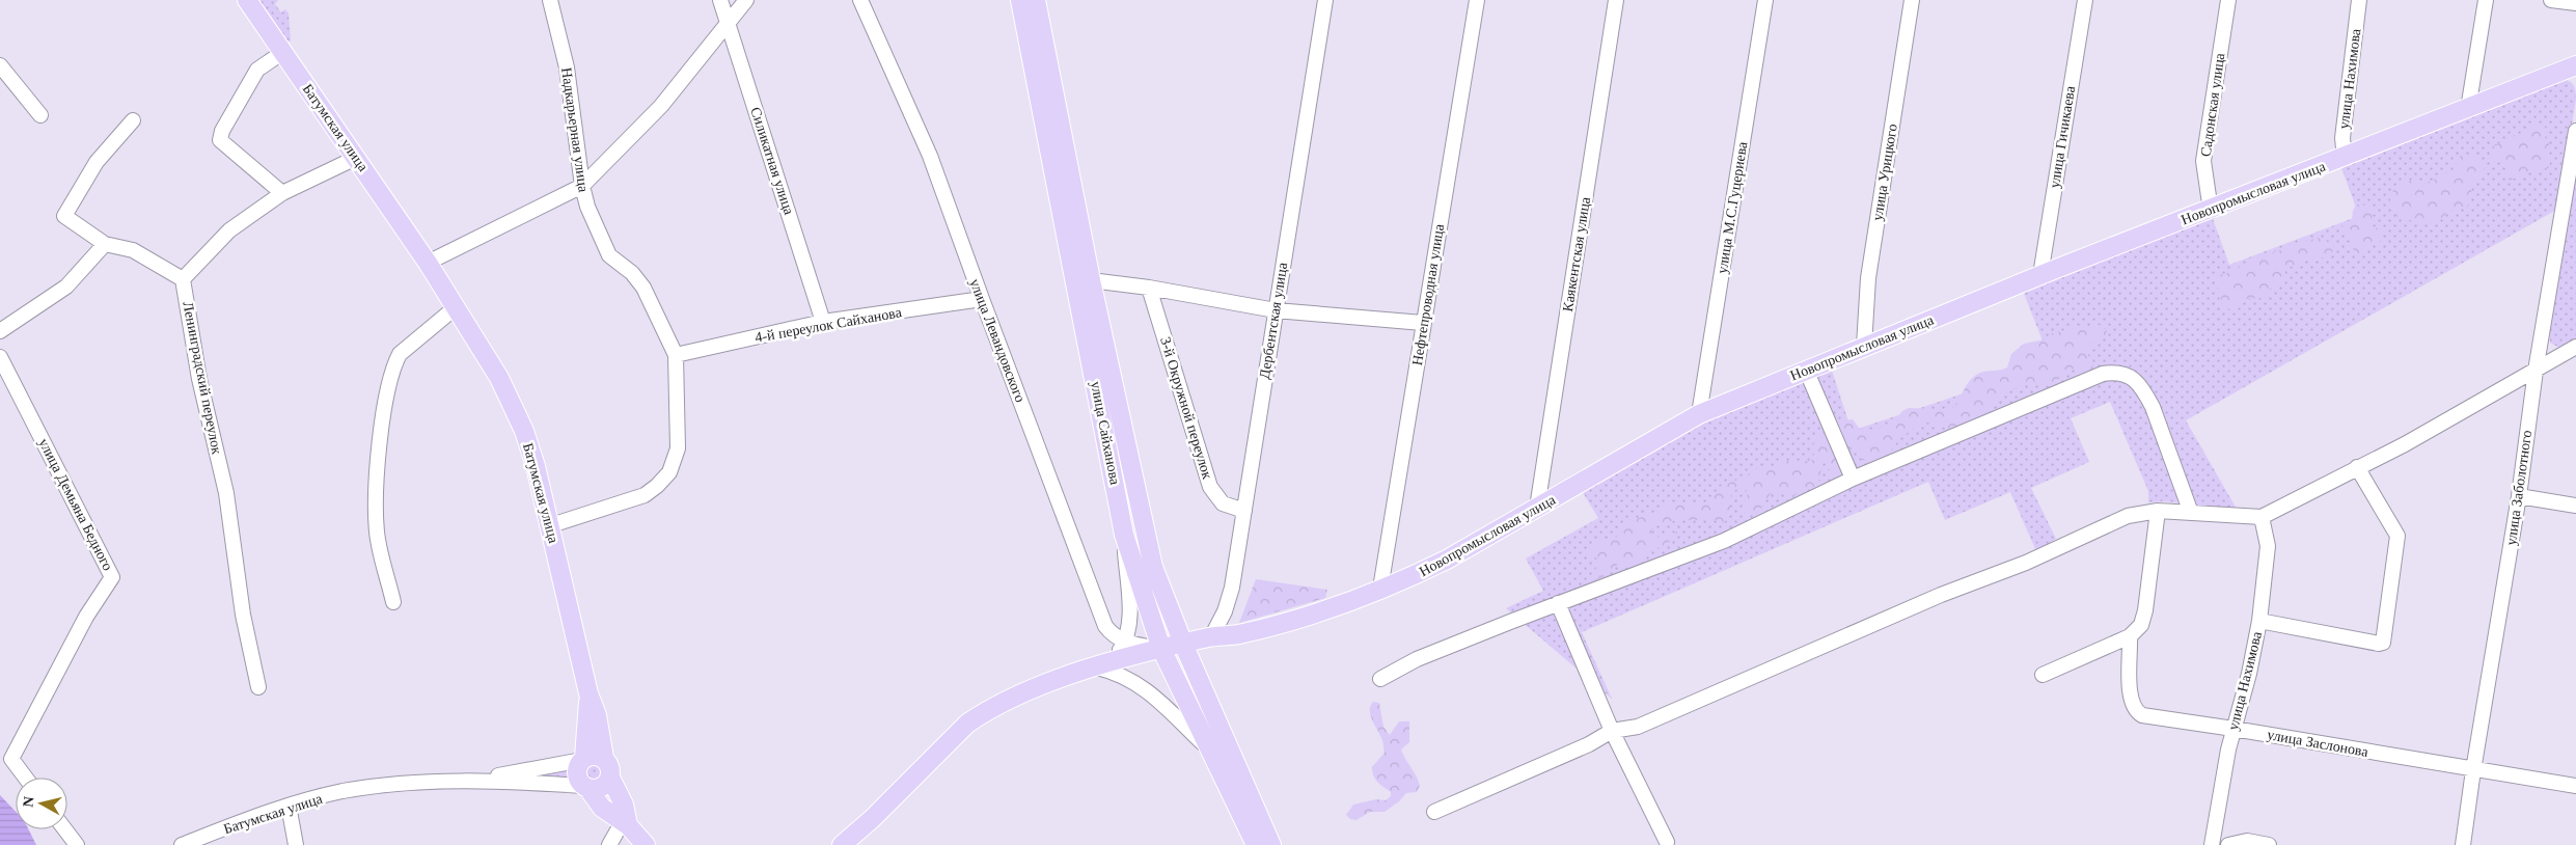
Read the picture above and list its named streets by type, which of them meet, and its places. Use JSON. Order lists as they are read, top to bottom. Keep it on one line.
{"streets":{"main road":["Батумская улица","Новопромысловая улица","улица Сайханова"],"street":["улица Нахимова","Садонская улица","Надкарьерная улица","улица Гичикаева","Силикатная улица","улица Урицкого","улица М.С.Гуцериева","Каякентская улица","Нефтепроводная улица","Дербентская улица","4-й переулок Сайханова","улица Левандовского","Ленинградский переулок","3-й Окружной переулок","улица Заболотного","улица Демьяна Бедного","улица Заслонова"]},"crossings":[["улица Нахимова","Новопромысловая улица"],["улица Нахимова","улица Заслонова"],["Садонская улица","Новопромысловая улица"],["Батумская улица","Надкарьерная улица"],["Надкарьерная улица","4-й переулок Сайханова"],["улица Гичикаева","Новопромысловая улица"],["Силикатная улица","4-й переулок Сайханова"],["улица Урицкого","Новопромысловая улица"],["Новопромысловая улица","улица М.С.Гуцериева"],["Новопромысловая улица","Каякентская улица"],["Новопромысловая улица","Нефтепроводная улица"],["Новопромысловая улица","Дербентская улица"],["Новопромысловая улица","улица Сайханова"],["Дербентская улица","3-й Окружной переулок"],["4-й переулок Сайханова","улица Левандовского"],["улица Заболотного","улица Заслонова"]],"north":"left"}
